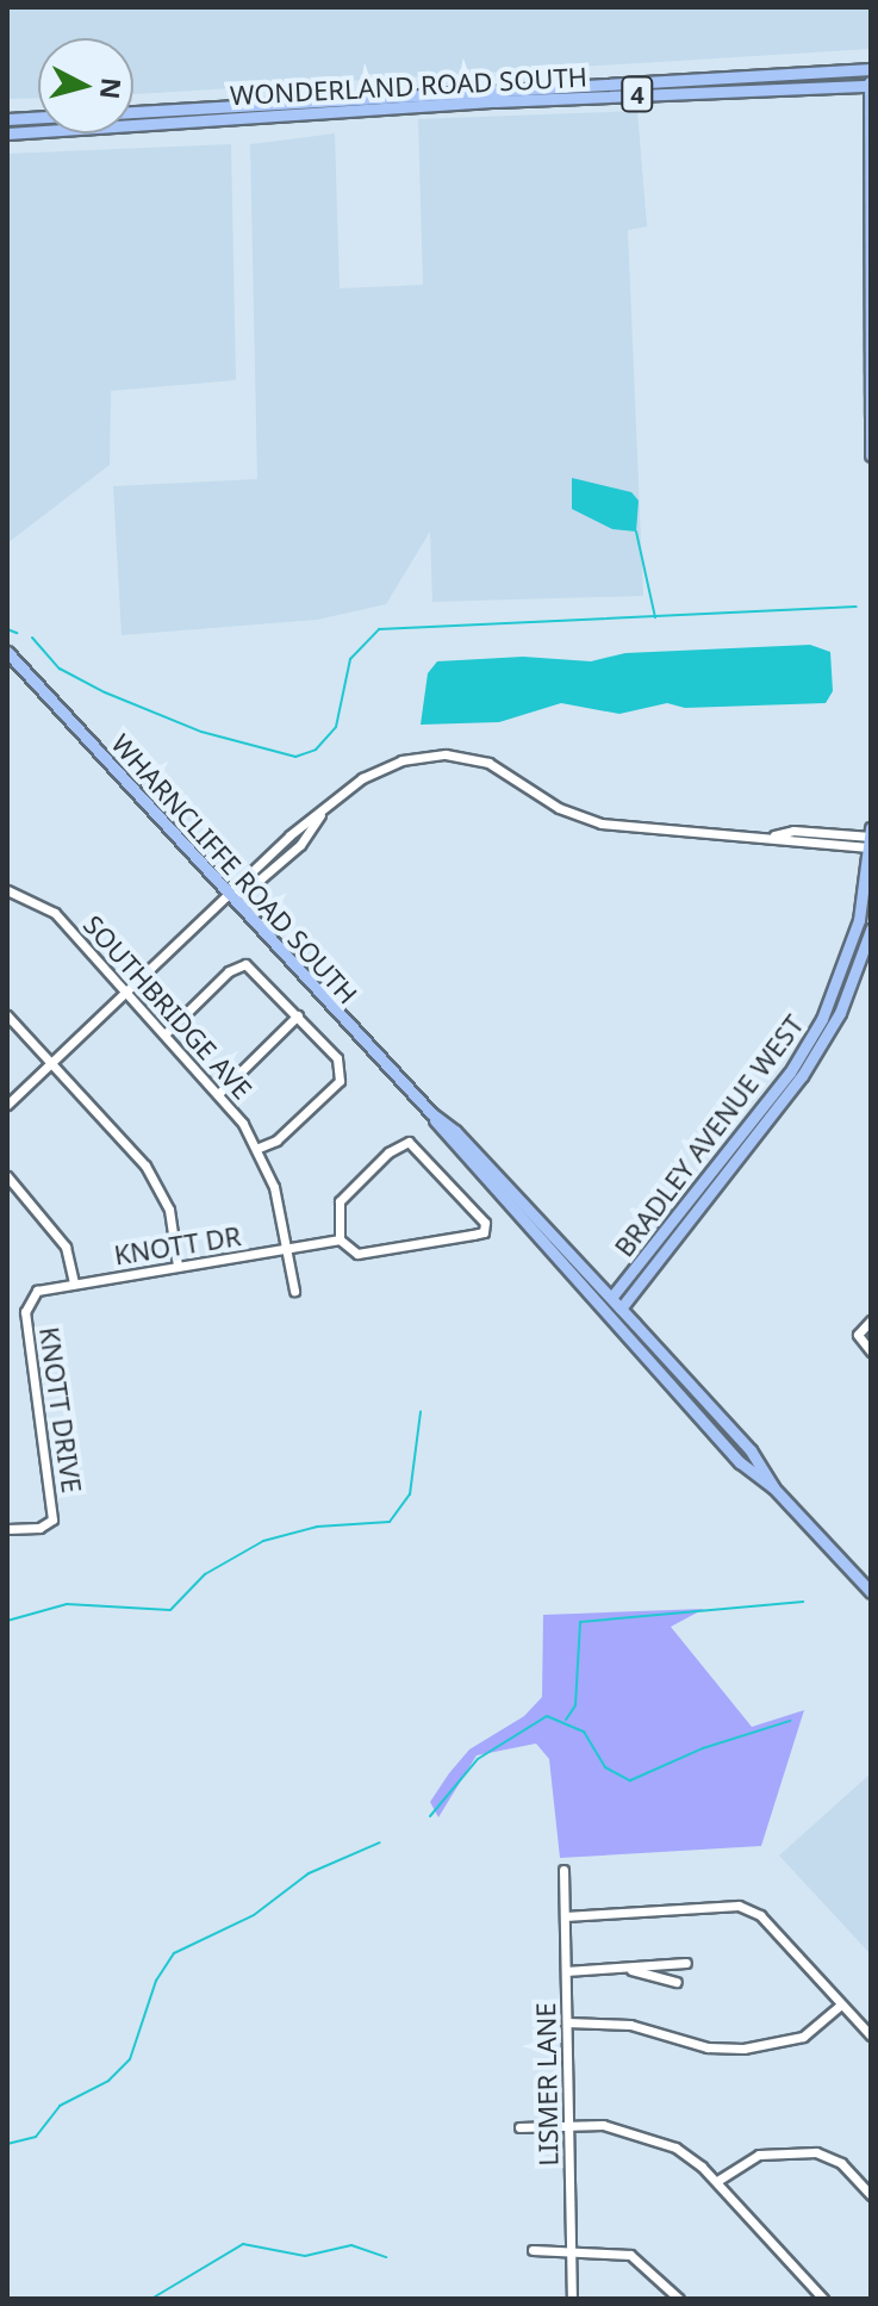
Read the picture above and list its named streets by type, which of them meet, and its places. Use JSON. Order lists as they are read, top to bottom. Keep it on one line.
{"streets":{"main road":["WONDERLAND ROAD SOUTH","4","WHARNCLIFFE ROAD SOUTH","BRADLEY AVENUE WEST"],"street":["SOUTHBRIDGE AVE","KNOTT DR","KNOTT DRIVE","LISMER LANE"]},"crossings":[["WHARNCLIFFE ROAD SOUTH","BRADLEY AVENUE WEST"],["SOUTHBRIDGE AVE","KNOTT DR"],["KNOTT DR","KNOTT DRIVE"]],"north":"right"}
